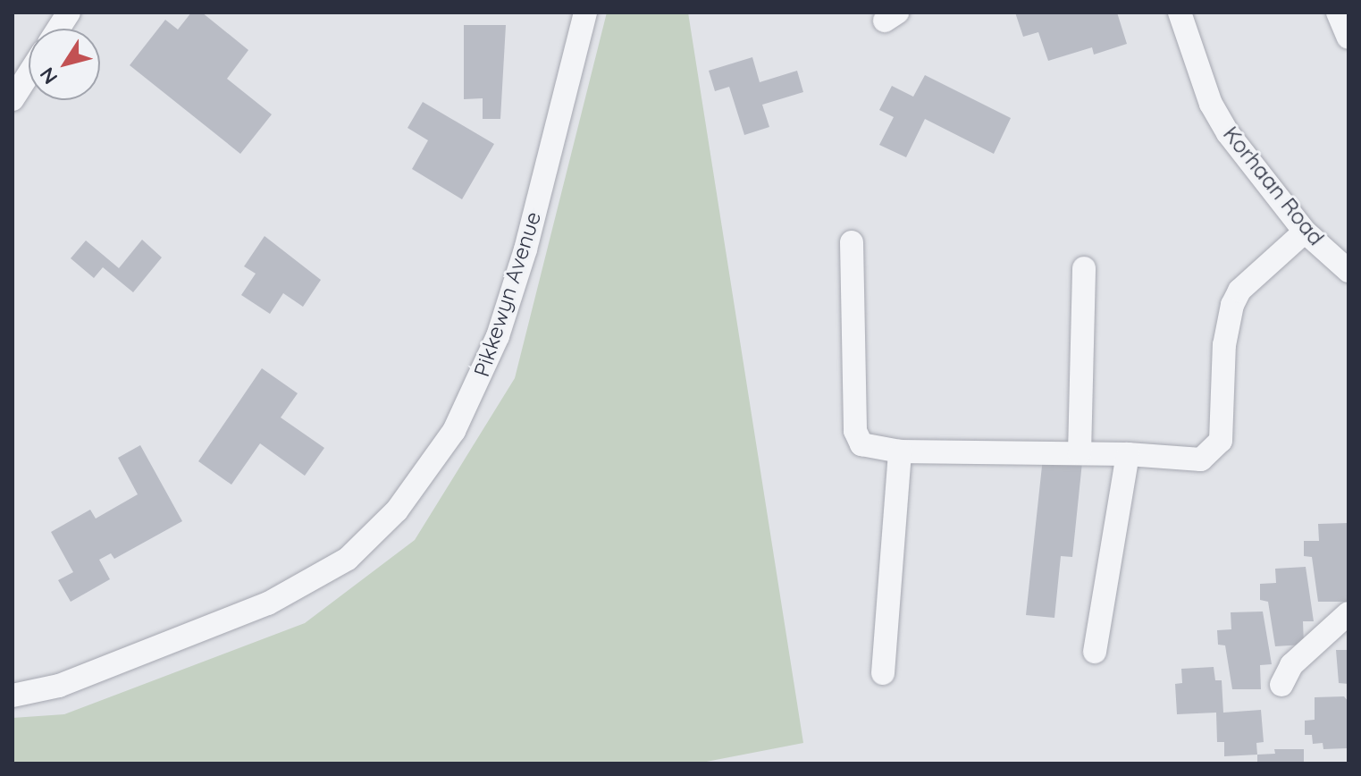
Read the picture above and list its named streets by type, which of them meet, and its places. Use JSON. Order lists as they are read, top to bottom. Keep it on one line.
{"streets":{"street":["Korhaan Road","Pikkewyn Avenue"]},"north":"bottom left"}
